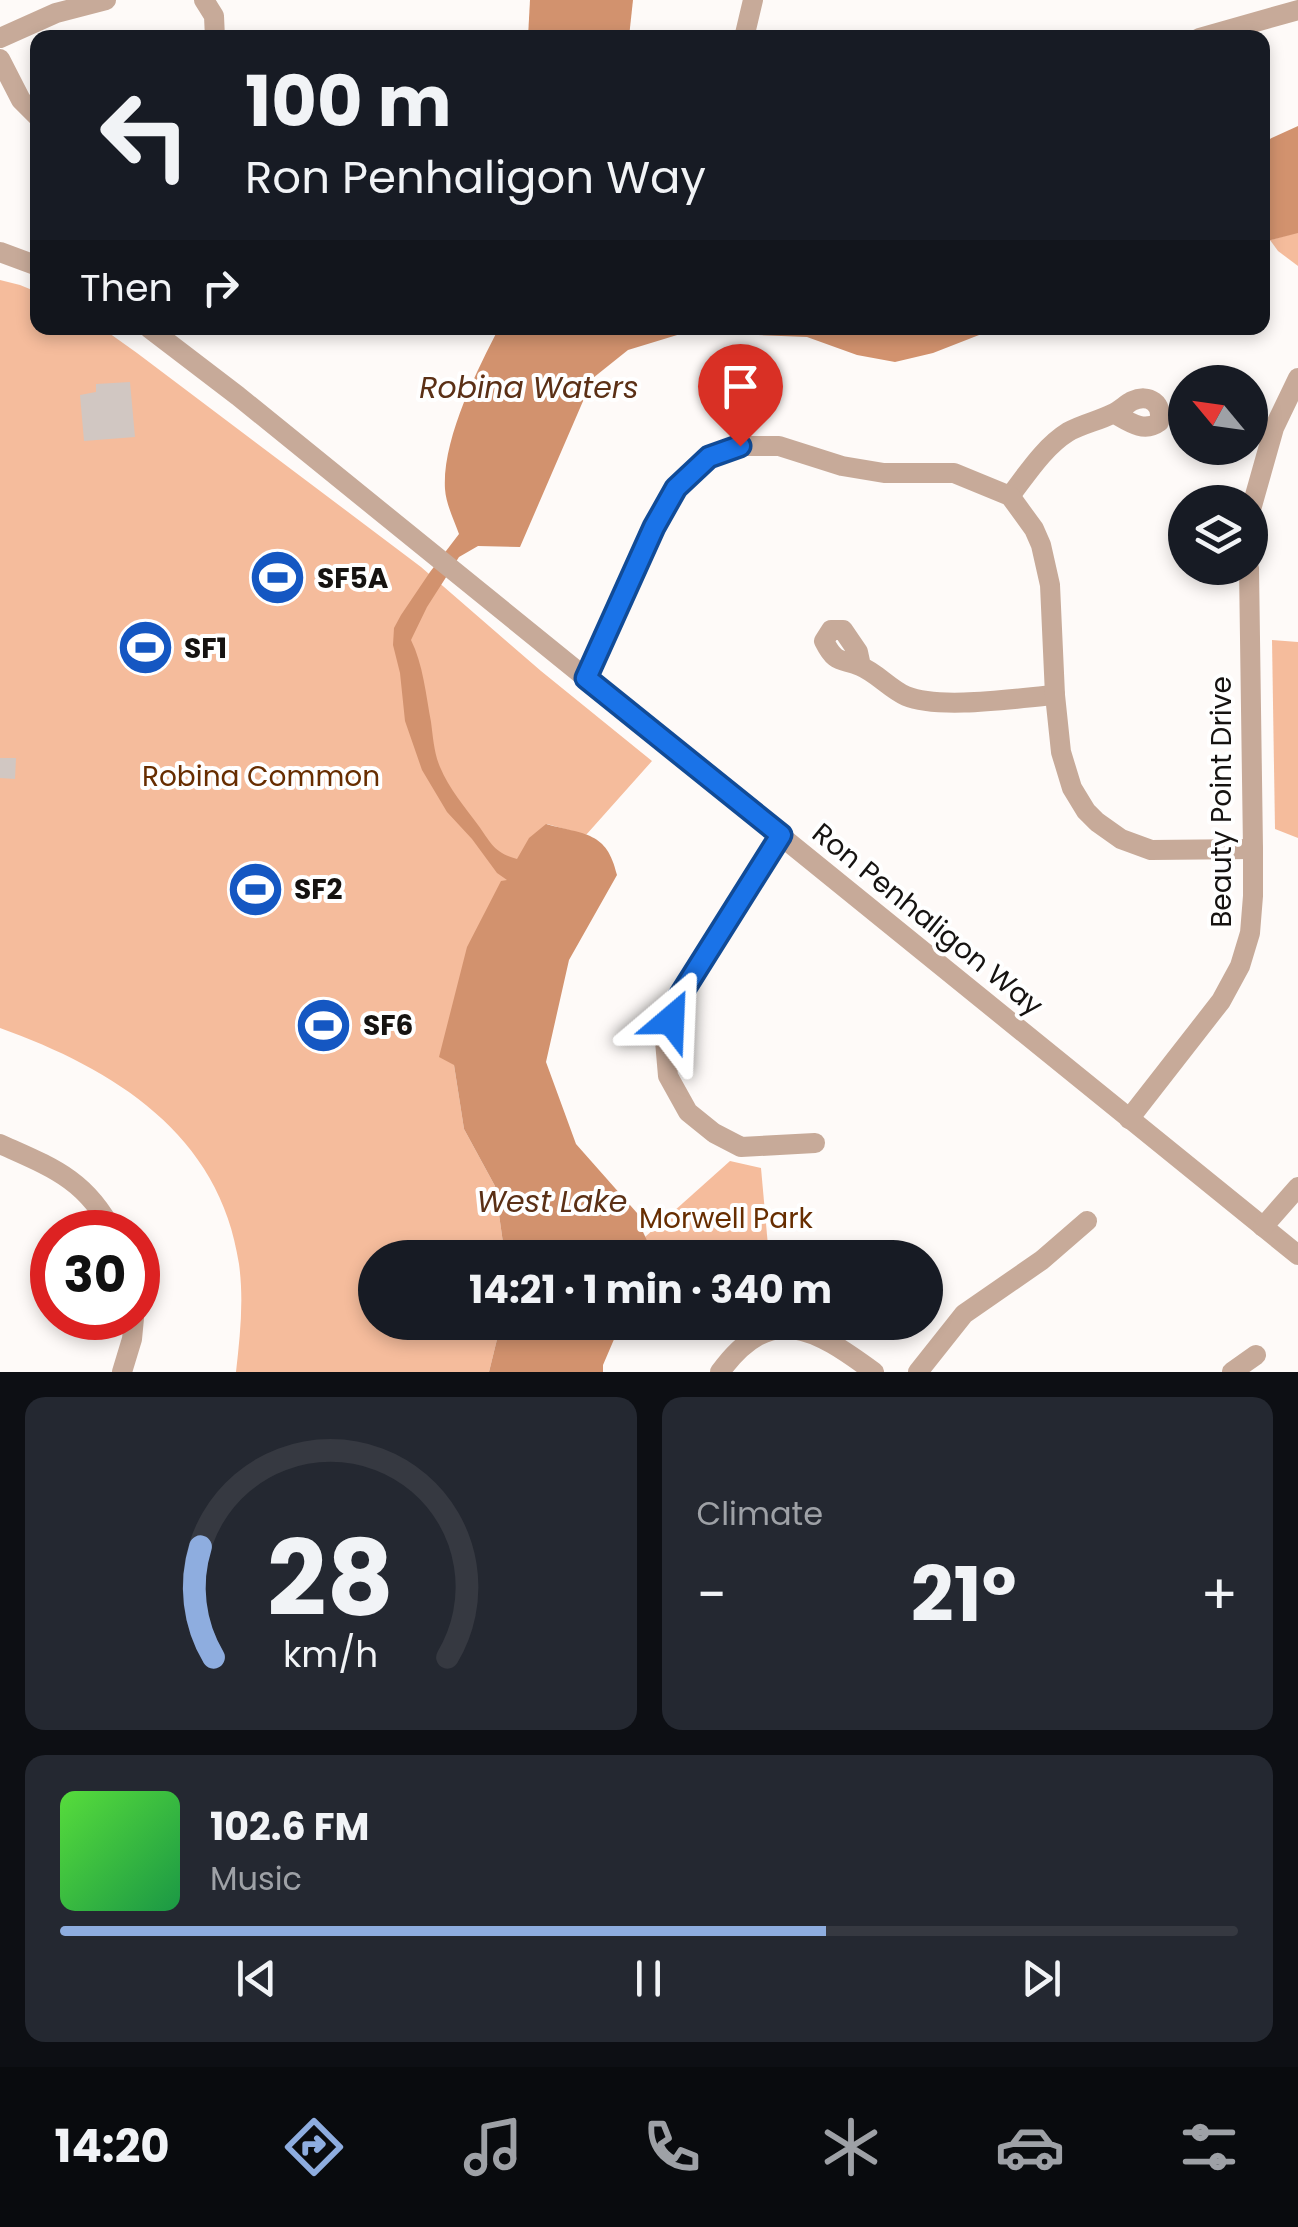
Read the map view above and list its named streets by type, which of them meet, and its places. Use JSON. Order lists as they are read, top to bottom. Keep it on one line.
{"streets":{"street":["Beauty Point Drive","Ron Penhaligon Way"]},"crossings":[["Beauty Point Drive","Ron Penhaligon Way"]],"water":["Robina Waters","West Lake"],"parks":["Robina Common","Morwell Park"],"places":{"sports":["SF5A","SF1","SF2","SF6"]},"north":"top left","page":{"turn":["100 m","Ron Penhaligon Way"],"then":"Then","limit":"30","trip":"14:21 · 1 min · 340 m","tile":"Climate","heat":["−","21°","+"],"song":["102.6 FM","Music"],"tabs":"14:20","gauge":["28","km/h"]}}
